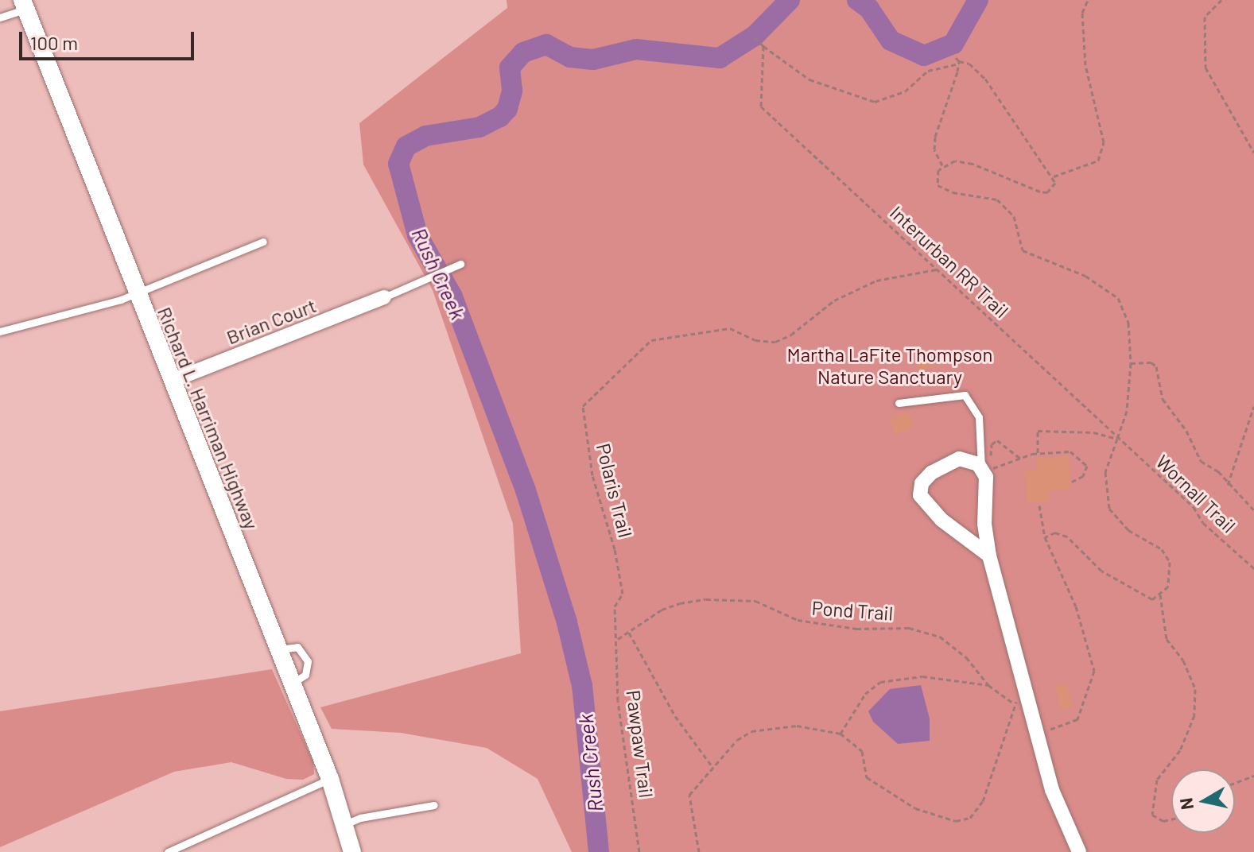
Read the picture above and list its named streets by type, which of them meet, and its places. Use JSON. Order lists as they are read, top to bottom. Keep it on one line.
{"streets":{"street":["Brian Court","Richard L. Harriman Highway"],"path":["Interurban RR Trail","Polaris Trail","Wornall Trail","Pond Trail","Pawpaw Trail"]},"crossings":[["Interurban RR Trail","Polaris Trail"],["Interurban RR Trail","Wornall Trail"],["Brian Court","Richard L. Harriman Highway"],["Polaris Trail","Pawpaw Trail"],["Pond Trail","Pawpaw Trail"]],"water":["Rush Creek"],"parks":["Martha LaFite Thompson Nature Sanctuary"],"scale_bar":"100 m","north":"left"}
